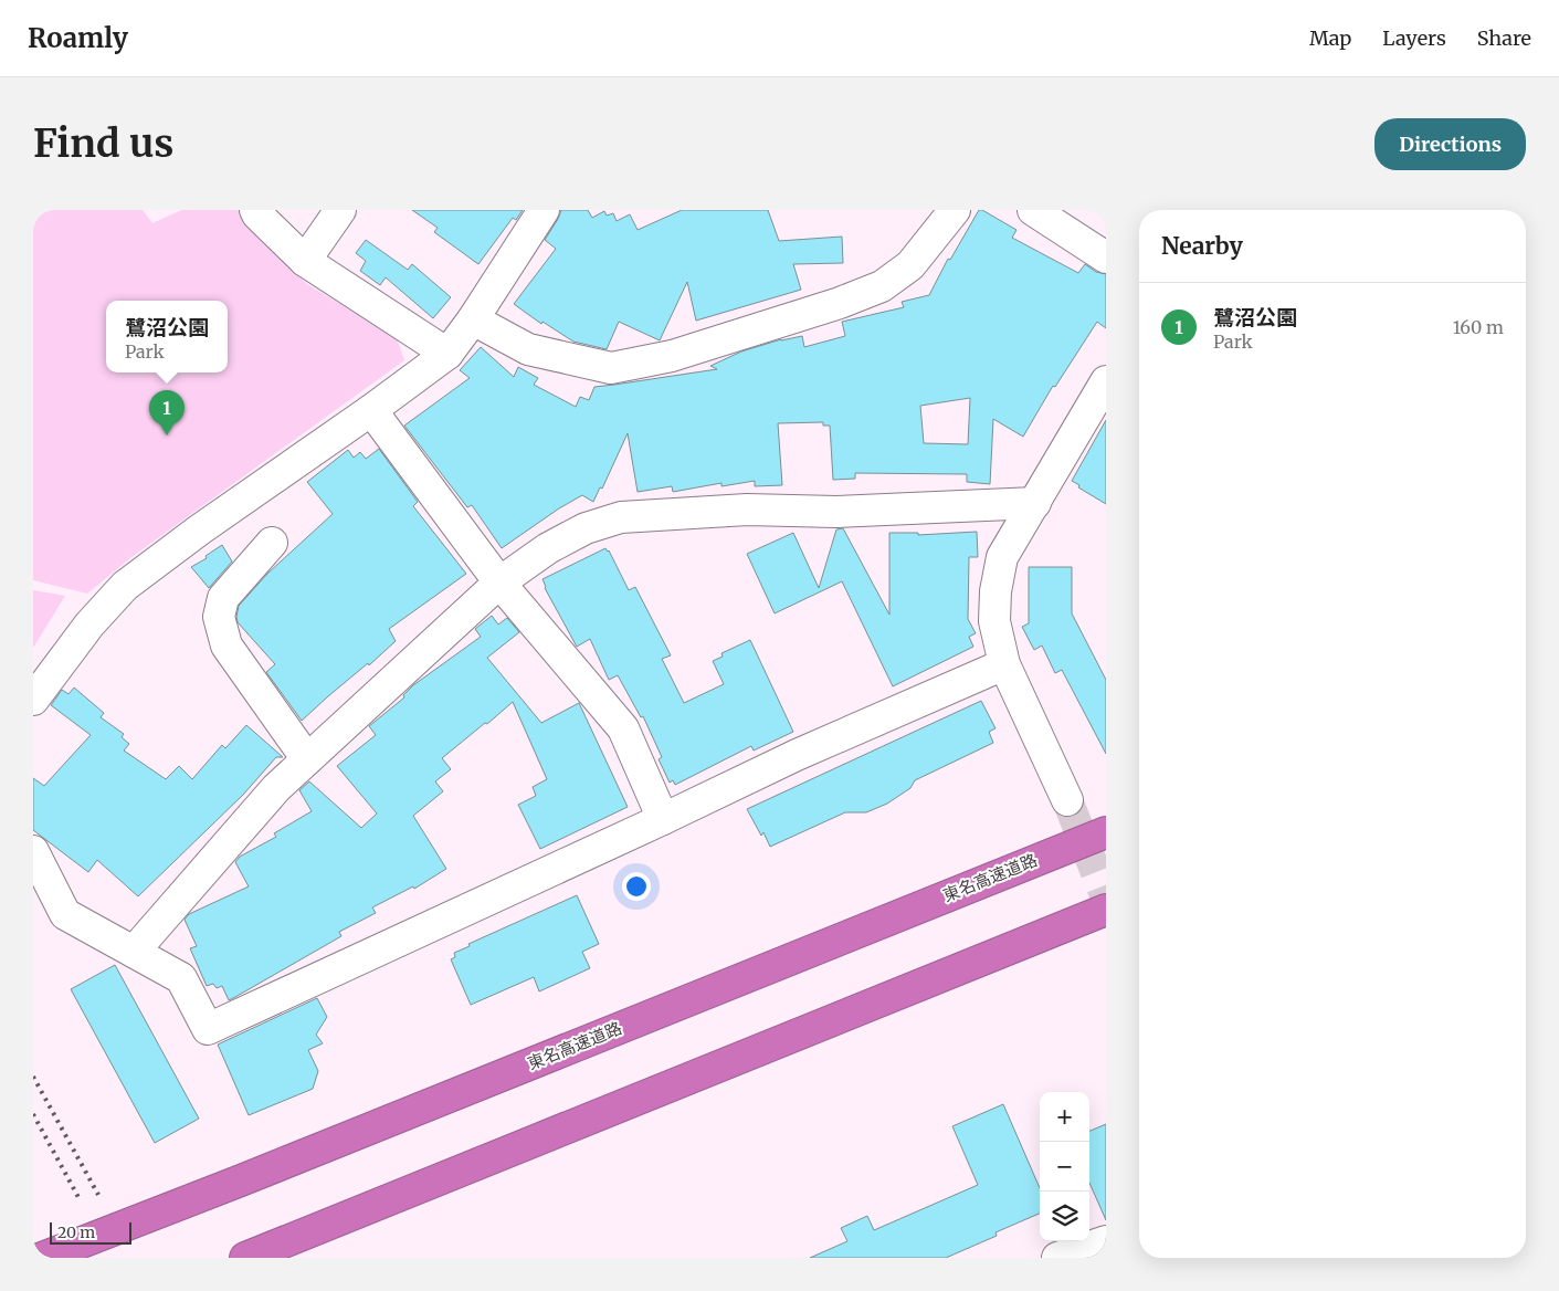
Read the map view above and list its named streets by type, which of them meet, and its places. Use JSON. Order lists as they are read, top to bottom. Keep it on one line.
{"streets":{"highway":["東名高速道路"]},"scale_bar":"20 m","page":{"header":"Roamly","nav":["Map","Layers","Share"],"buttons":"Directions","title":"Find us","heading":"Nearby","list":[{"mark":"1","name":"鷺沼公園","note":"Park","value":"160 m"}],"popup":["鷺沼公園","Park"],"pins":"1","map_buttons":["+","−"],"scale":"20 m"}}
